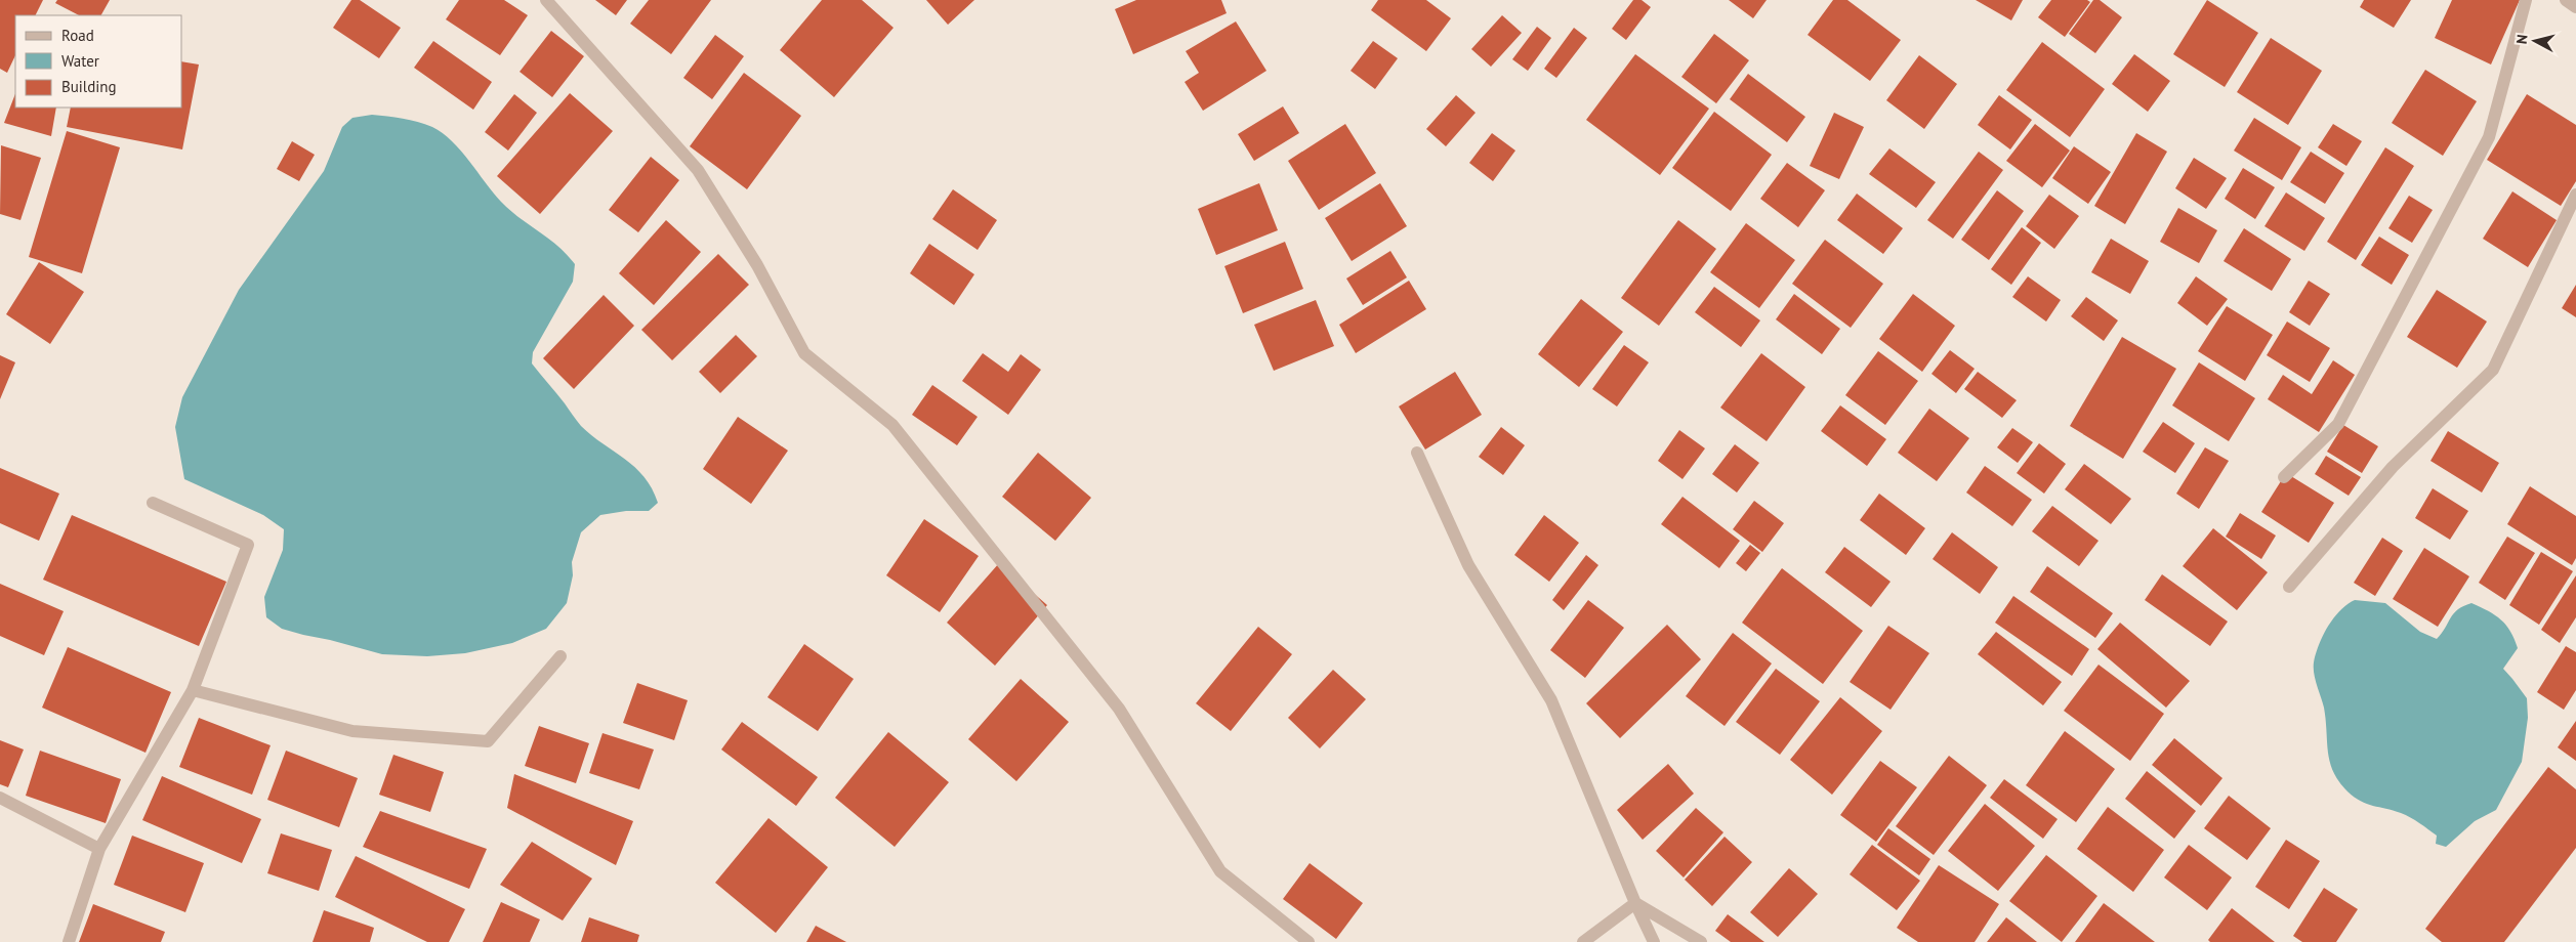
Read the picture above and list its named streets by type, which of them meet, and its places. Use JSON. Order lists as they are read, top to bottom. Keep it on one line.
{"legend":["Road","Water","Building"],"north":"left"}
